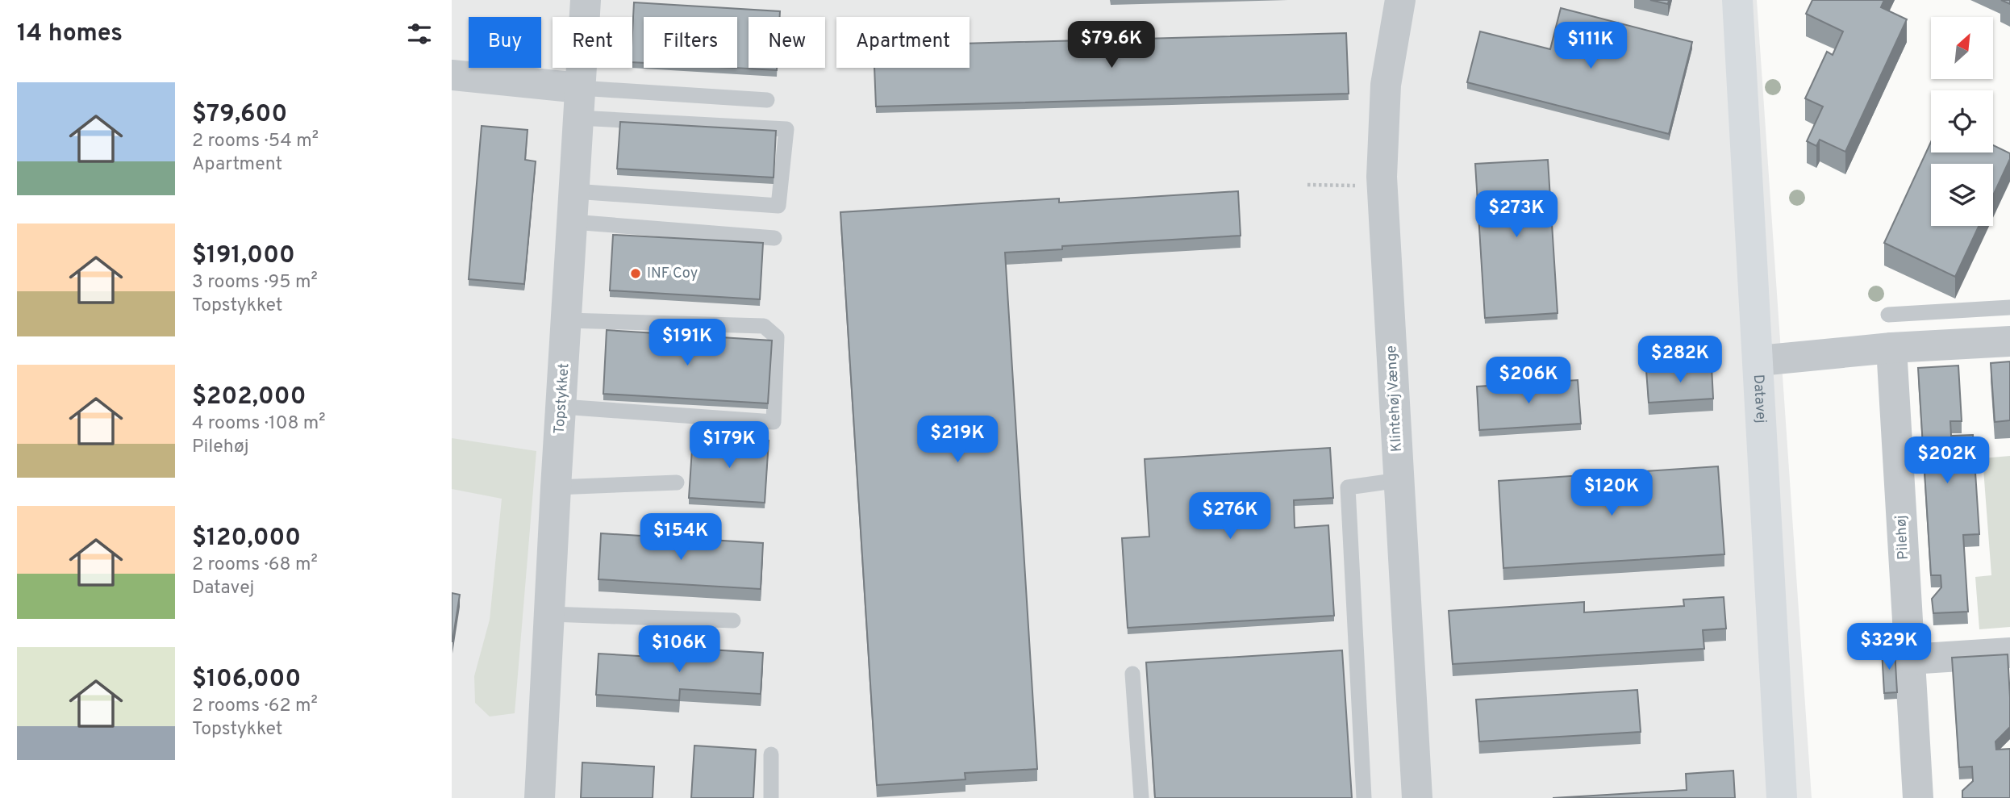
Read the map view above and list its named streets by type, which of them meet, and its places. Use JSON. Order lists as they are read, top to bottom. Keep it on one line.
{"streets":{"street":["Topstykket","Klintehøj Vænge","Datavej","Pilehøj"]},"places":["INF Coy"],"north":"top right","page":{"heading":"14 homes","chip":["Buy","Rent","Filters","New","Apartment"],"price":["$79.6K","$111K","$273K","$191K","$282K","$206K","$219K","$179K","$202K","$120K","$276K","$154K","$329K","$106K"],"list":[{"name":"$79,600","note":"2 rooms · 54 m² · Apartment"},{"name":"$191,000","note":"3 rooms · 95 m² · Topstykket"},{"name":"$202,000","note":"4 rooms · 108 m² · Pilehøj"},{"name":"$120,000","note":"2 rooms · 68 m² · Datavej"},{"name":"$106,000","note":"2 rooms · 62 m² · Topstykket"}]}}
